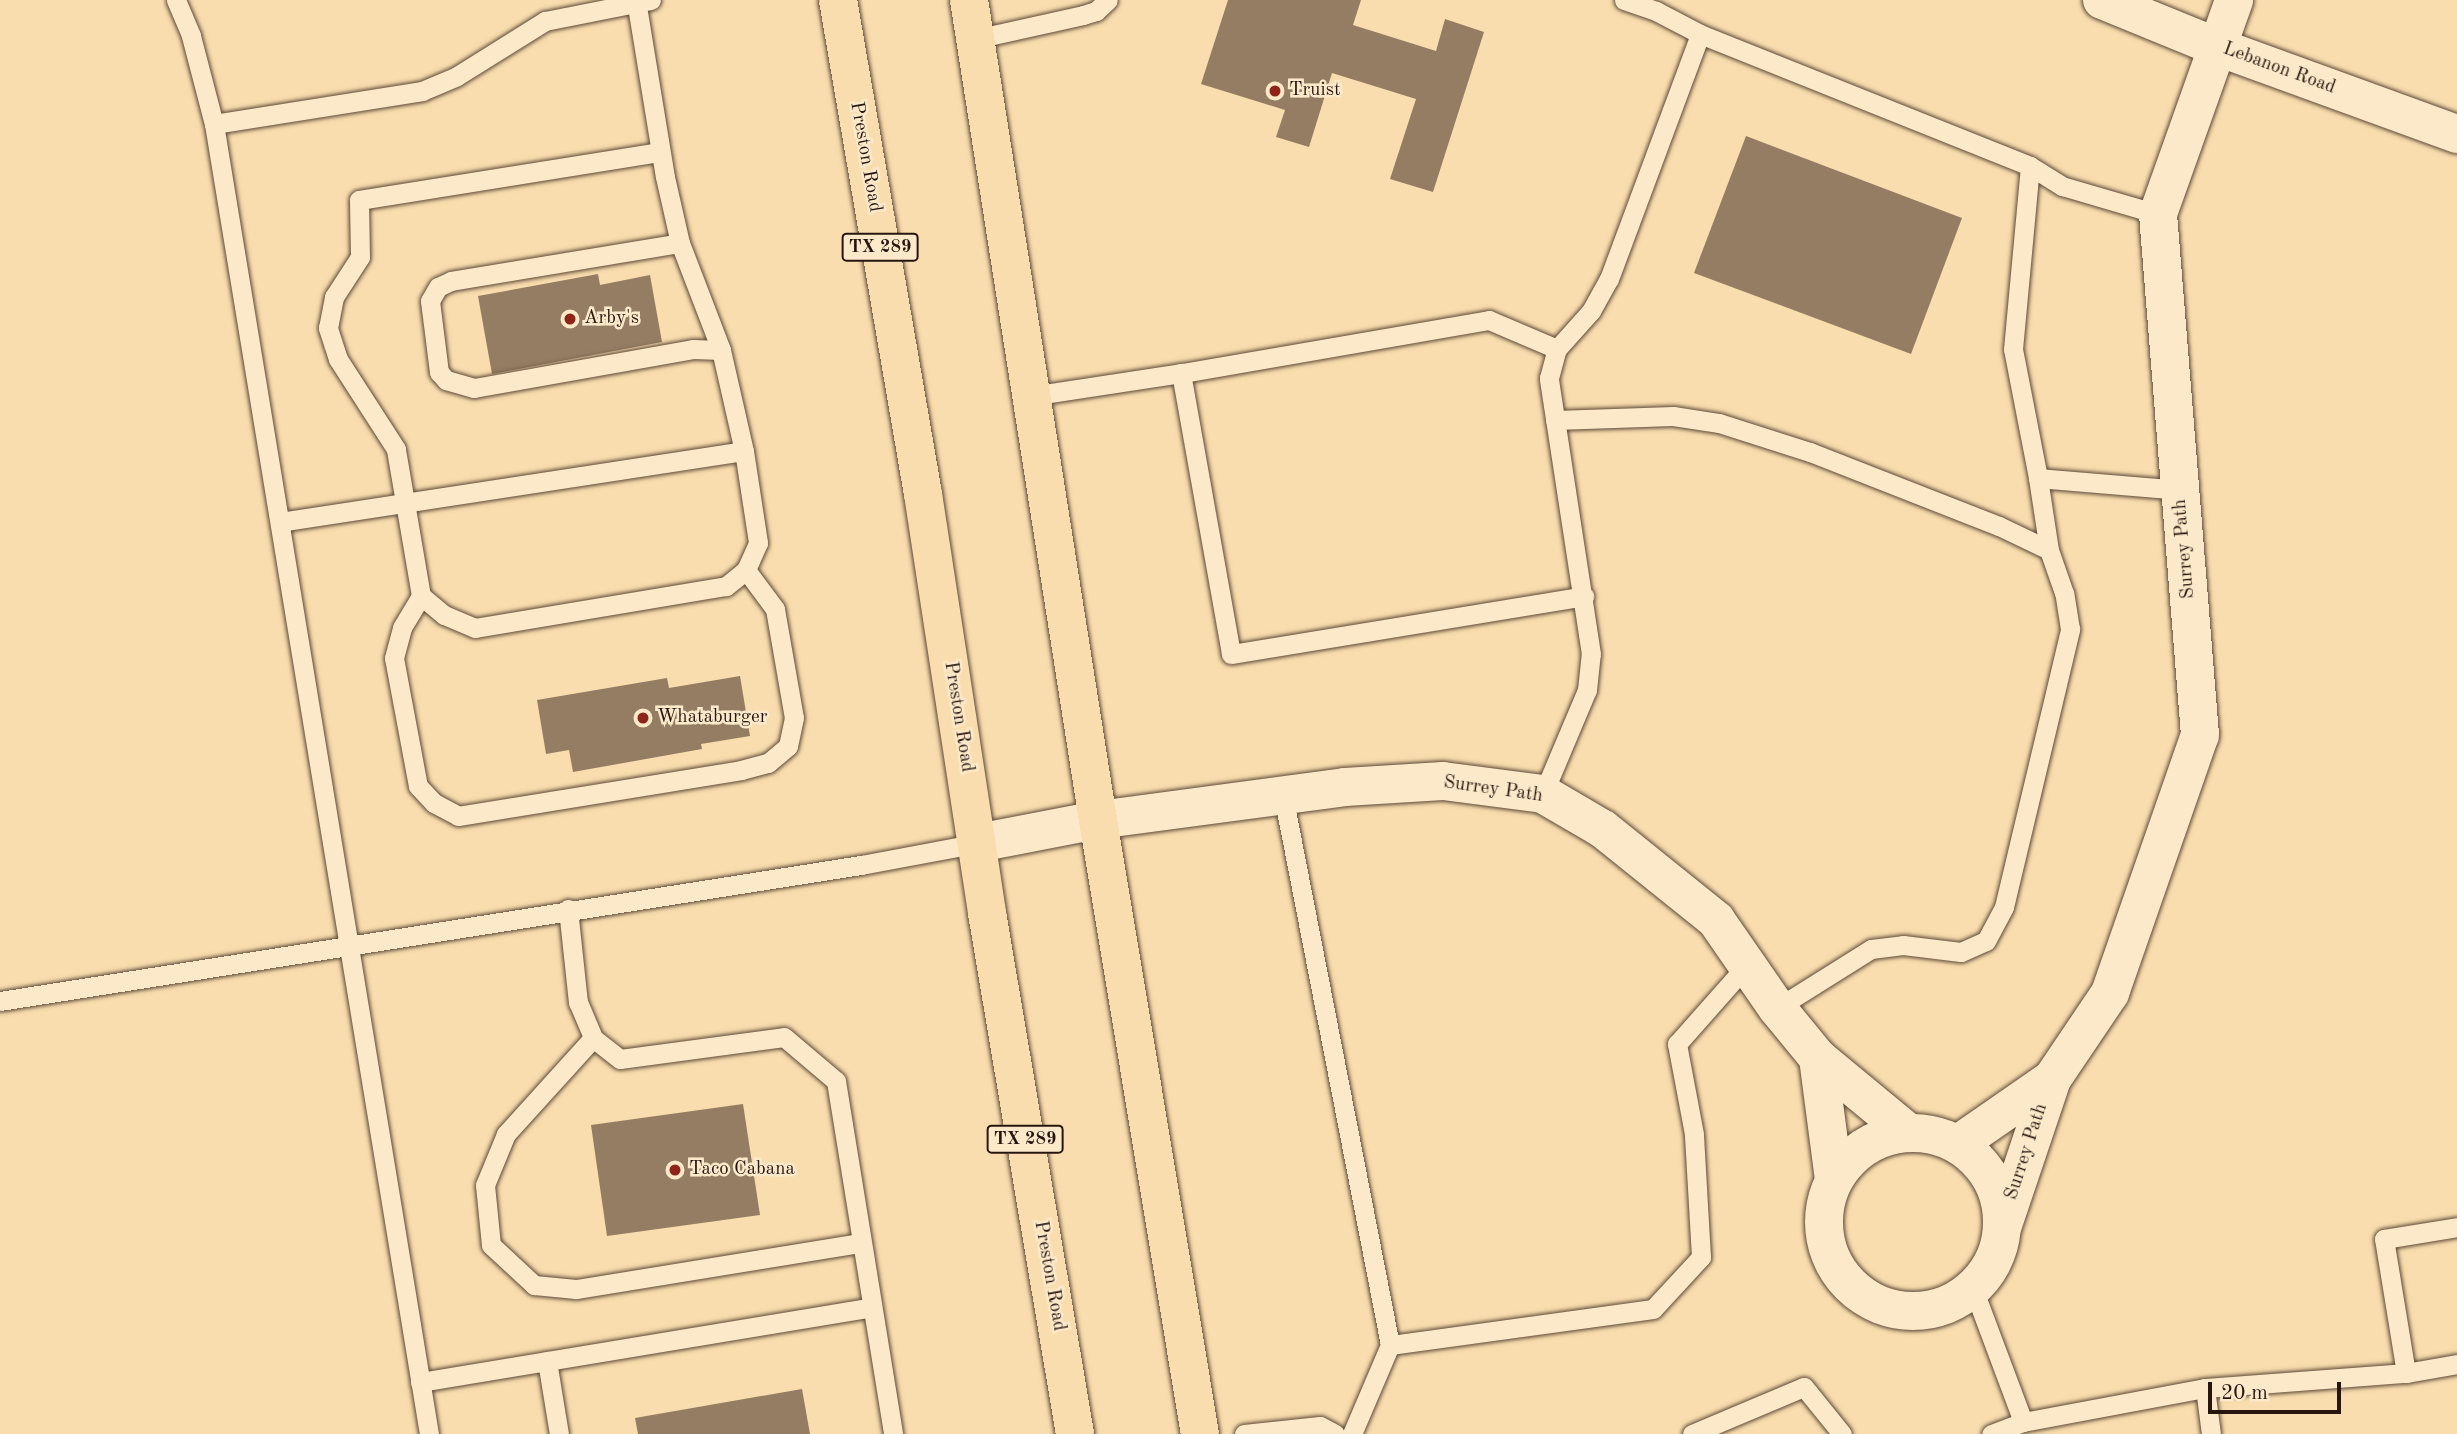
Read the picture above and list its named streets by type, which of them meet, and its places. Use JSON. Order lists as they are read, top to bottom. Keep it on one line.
{"streets":{"main road":["Preston Road","TX 289"],"street":["Lebanon Road","Surrey Path"]},"crossings":[["Lebanon Road","Surrey Path"],["Preston Road","Surrey Path"]],"places":["Truist","Arby's","Whataburger","Taco Cabana"],"scale_bar":"20 m"}
